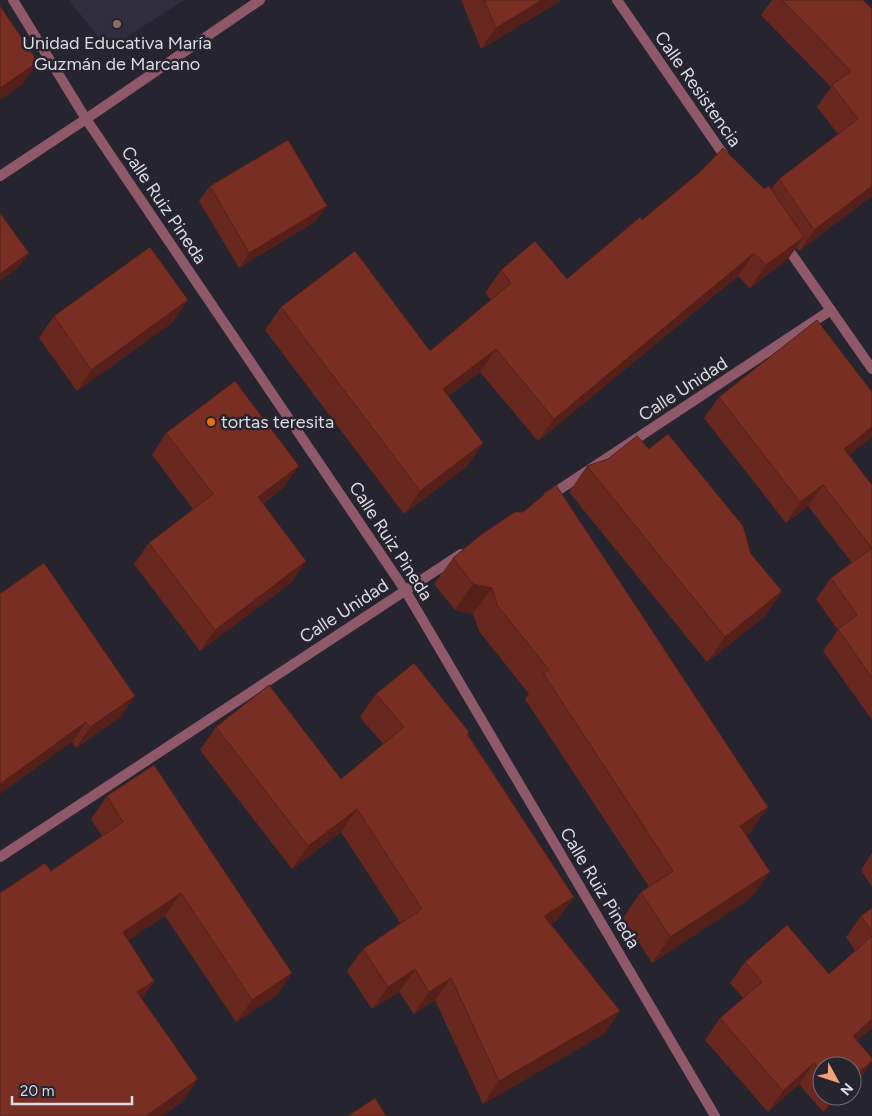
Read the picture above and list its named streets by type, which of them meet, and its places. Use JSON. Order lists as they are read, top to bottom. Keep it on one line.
{"streets":{"street":["Calle Resistencia","Calle Ruiz Pineda","Calle Unidad"]},"crossings":[["Calle Ruiz Pineda","Calle Unidad"]],"places":["Unidad Educativa María Guzmán de Marcano","tortas teresita"],"scale_bar":"20 m","north":"bottom right"}
